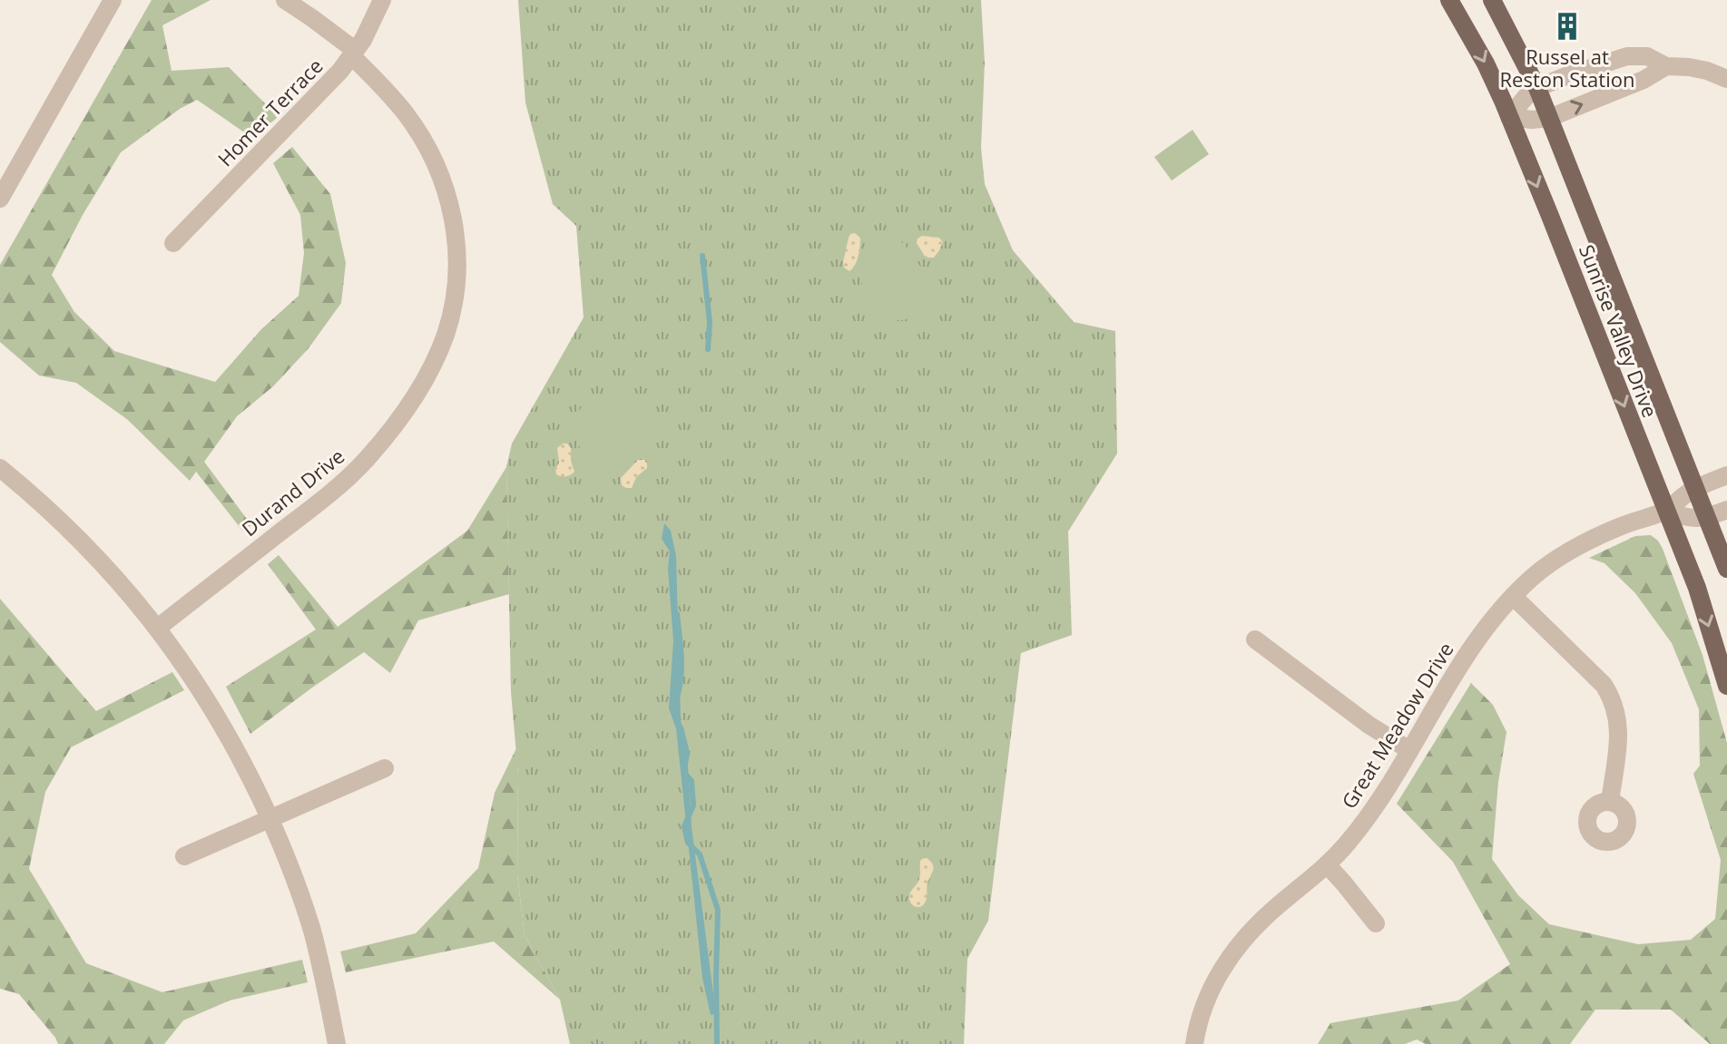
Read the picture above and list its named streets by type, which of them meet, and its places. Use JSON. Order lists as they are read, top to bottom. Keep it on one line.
{"streets":{"main road":["Sunrise Valley Drive"],"street":["Homer Terrace","Durand Drive","Great Meadow Drive"]},"crossings":[["Homer Terrace","Durand Drive"],["Sunrise Valley Drive","Great Meadow Drive"]],"places":{"building":["Russel at Reston Station"]}}
